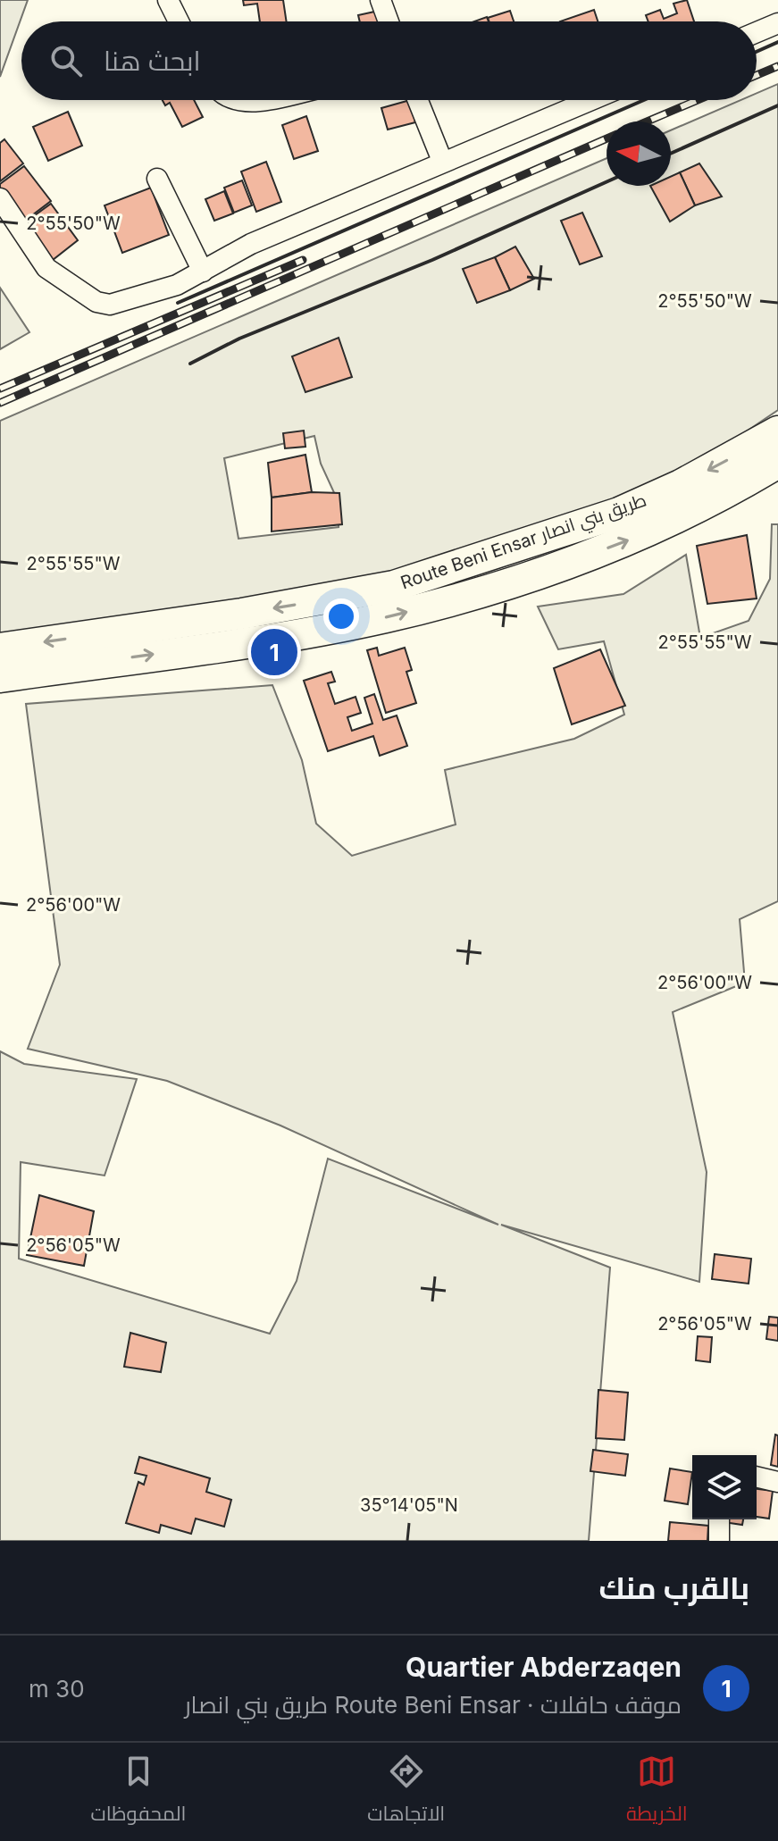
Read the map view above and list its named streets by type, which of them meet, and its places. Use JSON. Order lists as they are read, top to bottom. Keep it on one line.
{"streets":{"highway":["Route Beni Ensar طريق بني انصار"]},"north":"left","page":{"search":"ابحث هنا","pins":"1","heading":"بالقرب منك","list":[{"mark":"1","name":"Quartier Abderzaqen","note":"موقف حافلات · Route Beni Ensar طريق بني انصار","value":"30 m"}],"nav":["الخريطة","الاتجاهات","المحفوظات"]},"coordinates":["2°55'50\"W","2°55'55\"W","2°56'00\"W","2°56'05\"W","35°14'05\"N"]}
